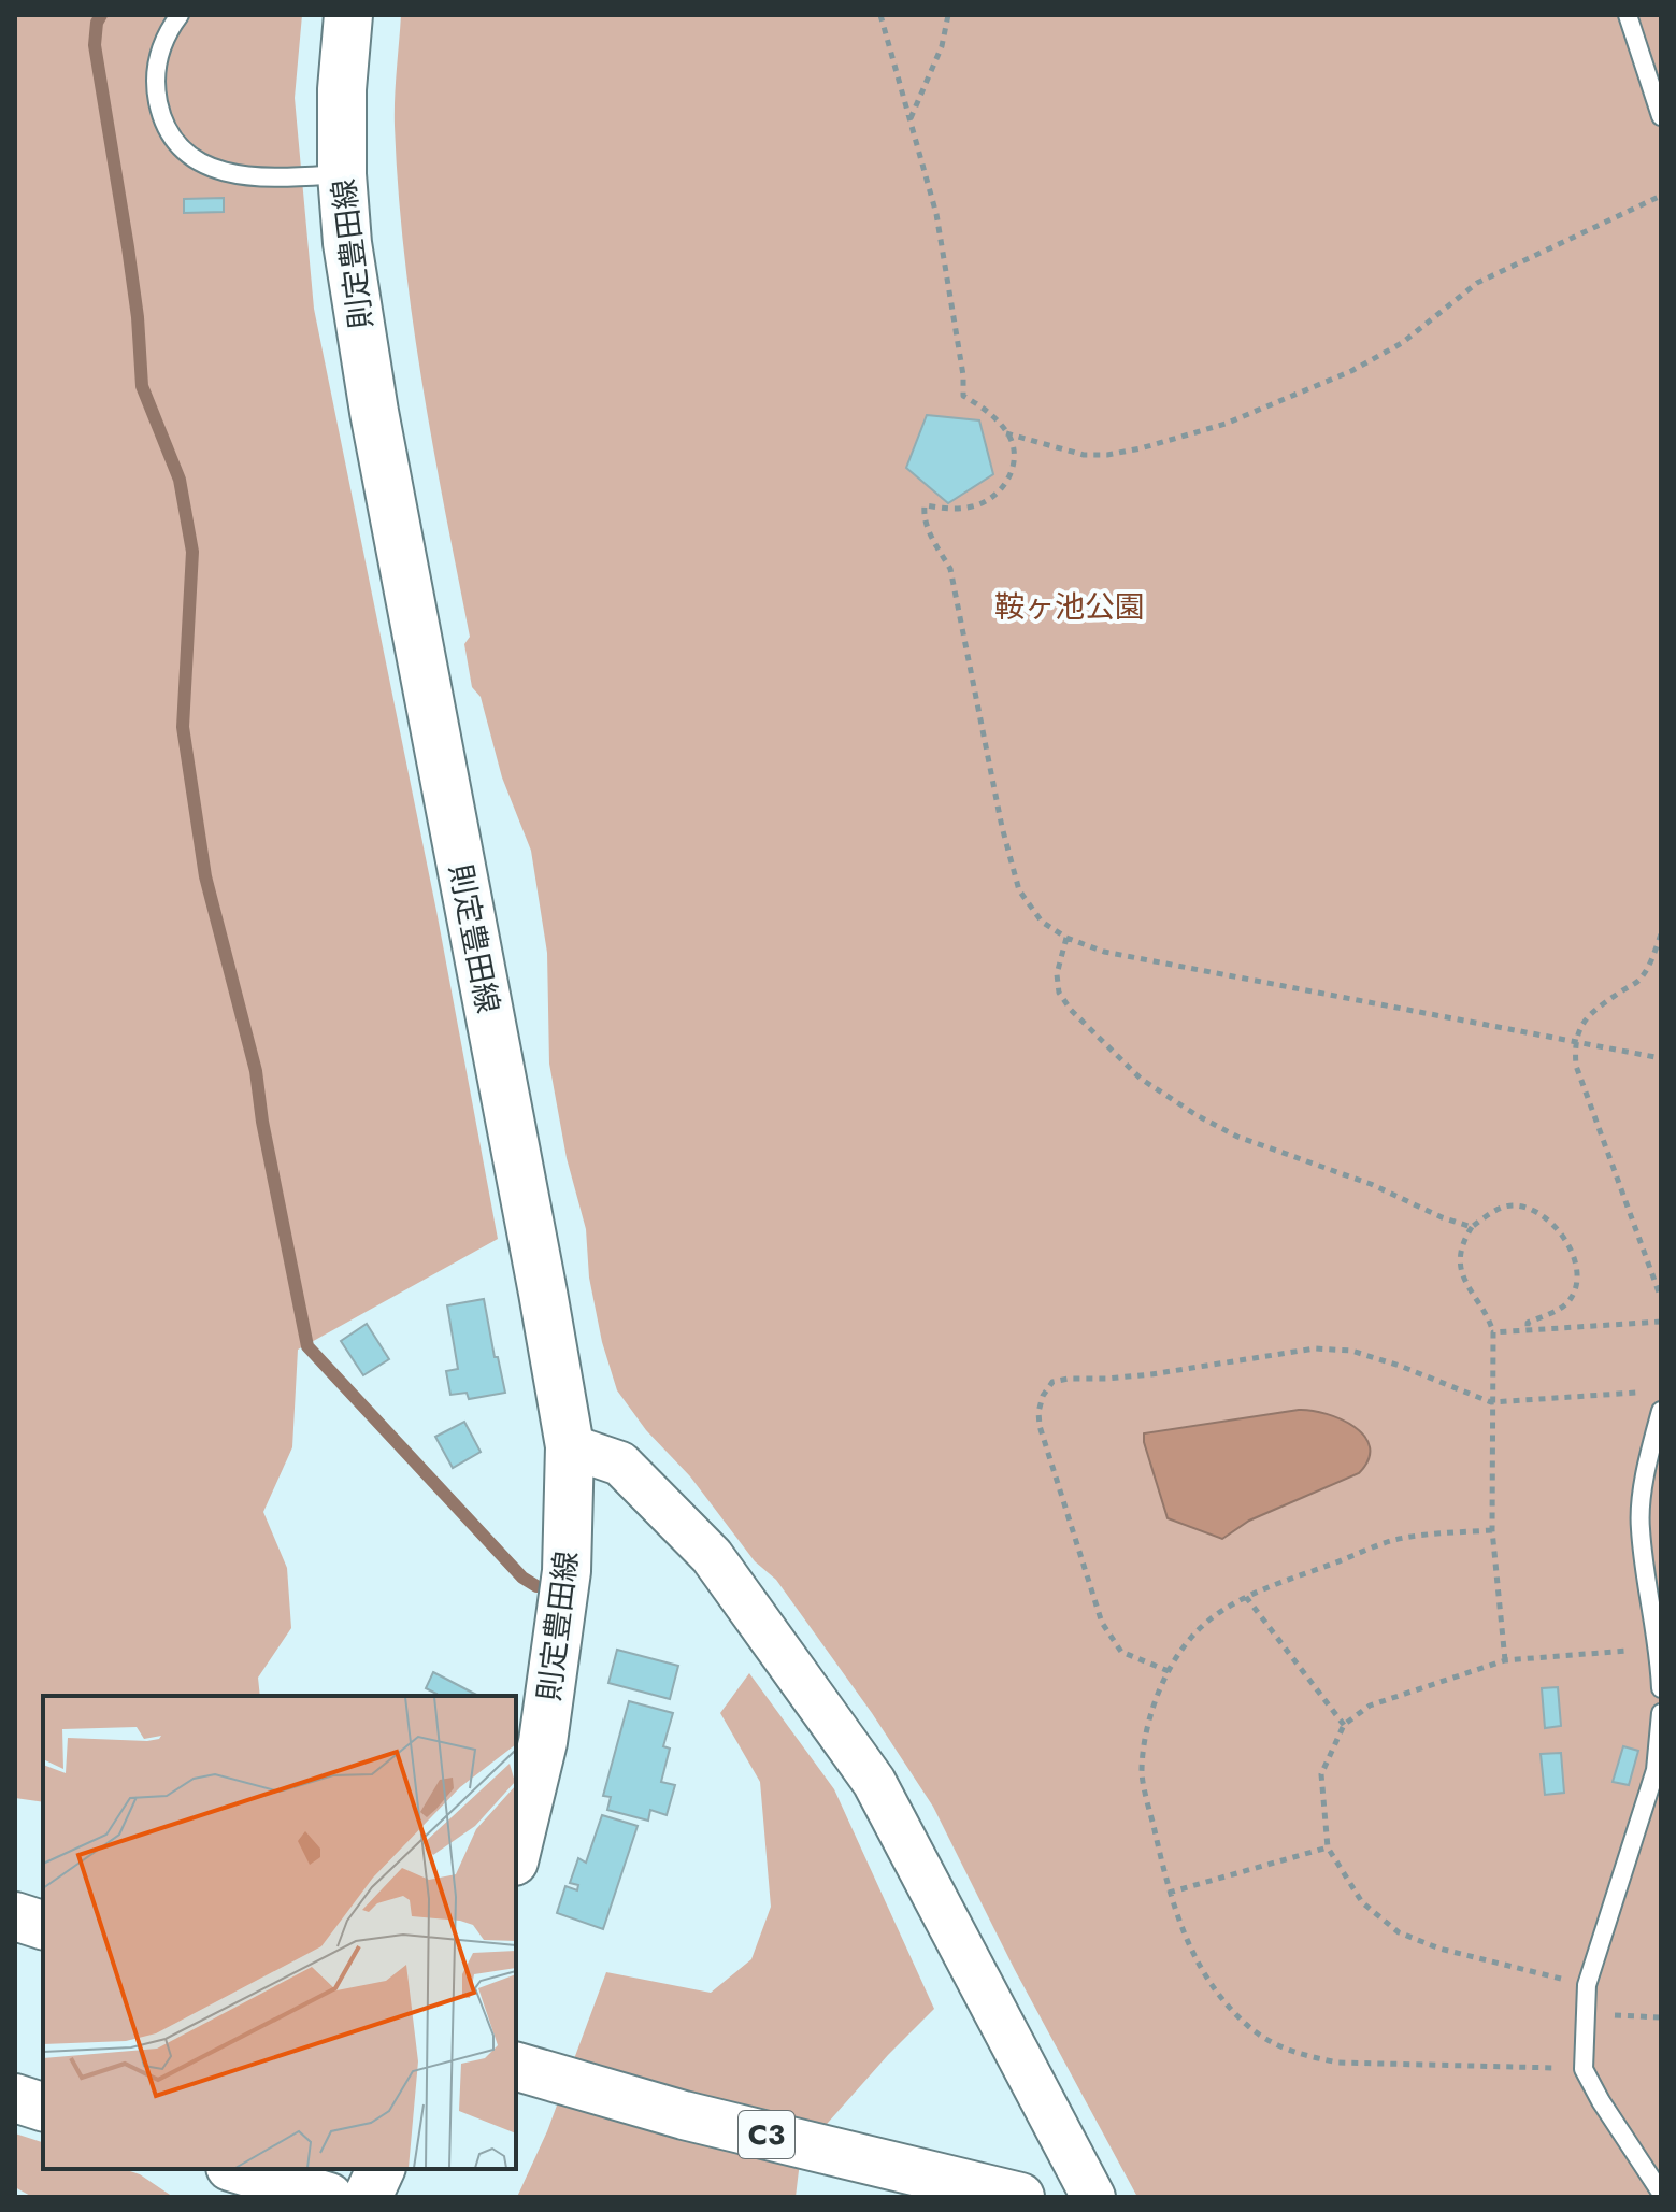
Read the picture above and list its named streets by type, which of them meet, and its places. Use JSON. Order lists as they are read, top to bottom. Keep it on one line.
{"streets":{"main road":["則定豊田線","C3"]},"parks":["鞍ヶ池公園"]}
